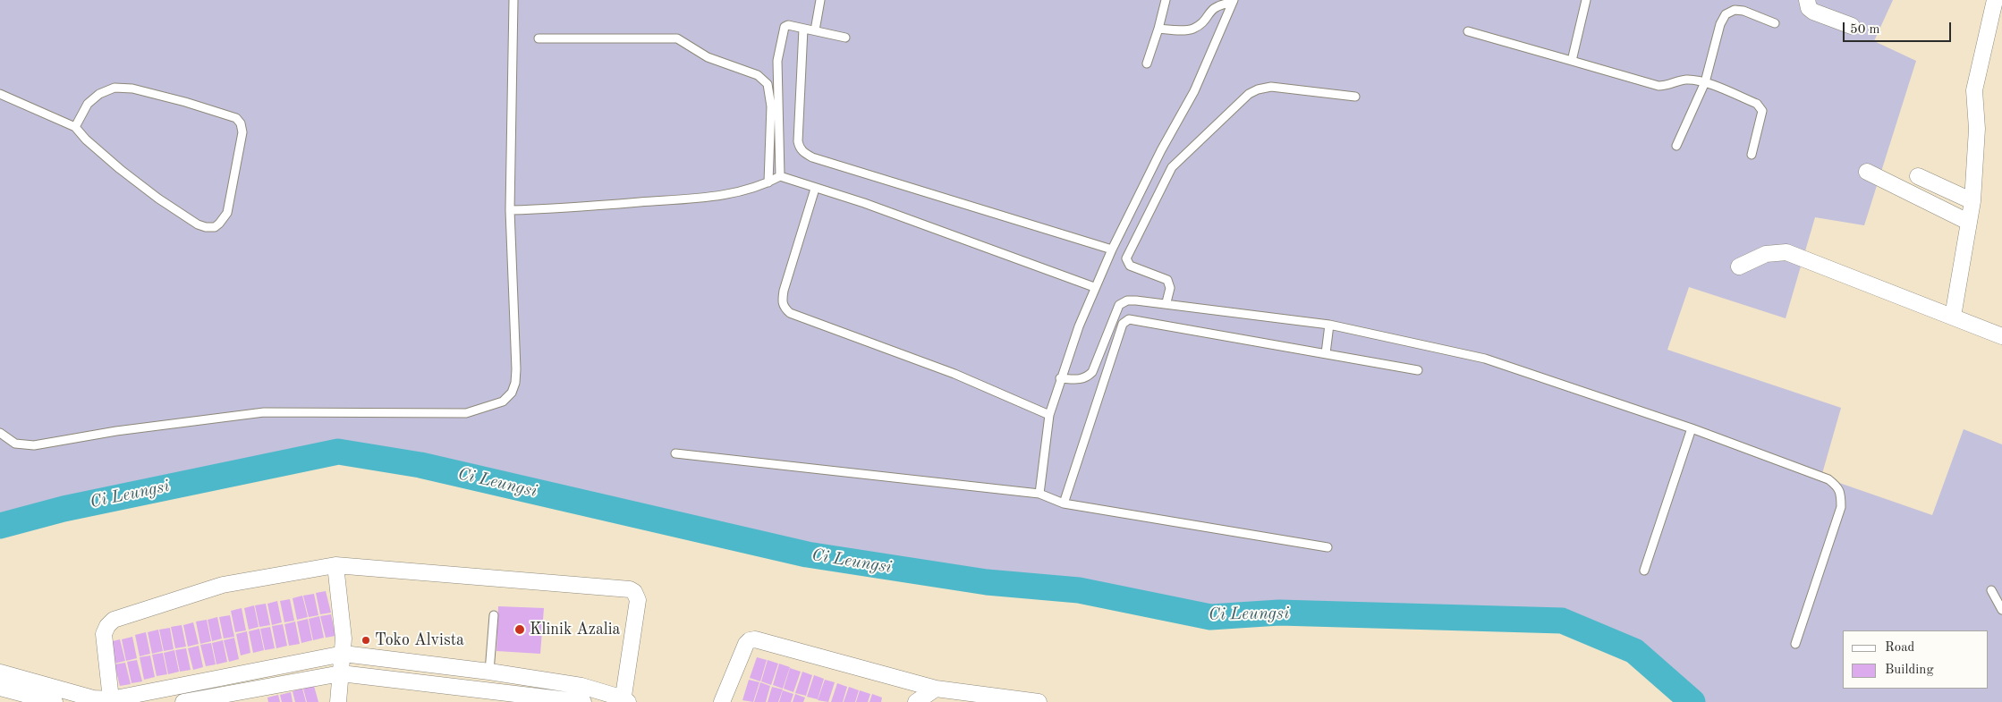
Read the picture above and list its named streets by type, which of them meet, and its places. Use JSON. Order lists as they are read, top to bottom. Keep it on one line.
{"water":["Ci Leungsi"],"places":["Klinik Azalia","Toko Alvista"],"legend":["Road","Building"],"scale_bar":"50 m"}
